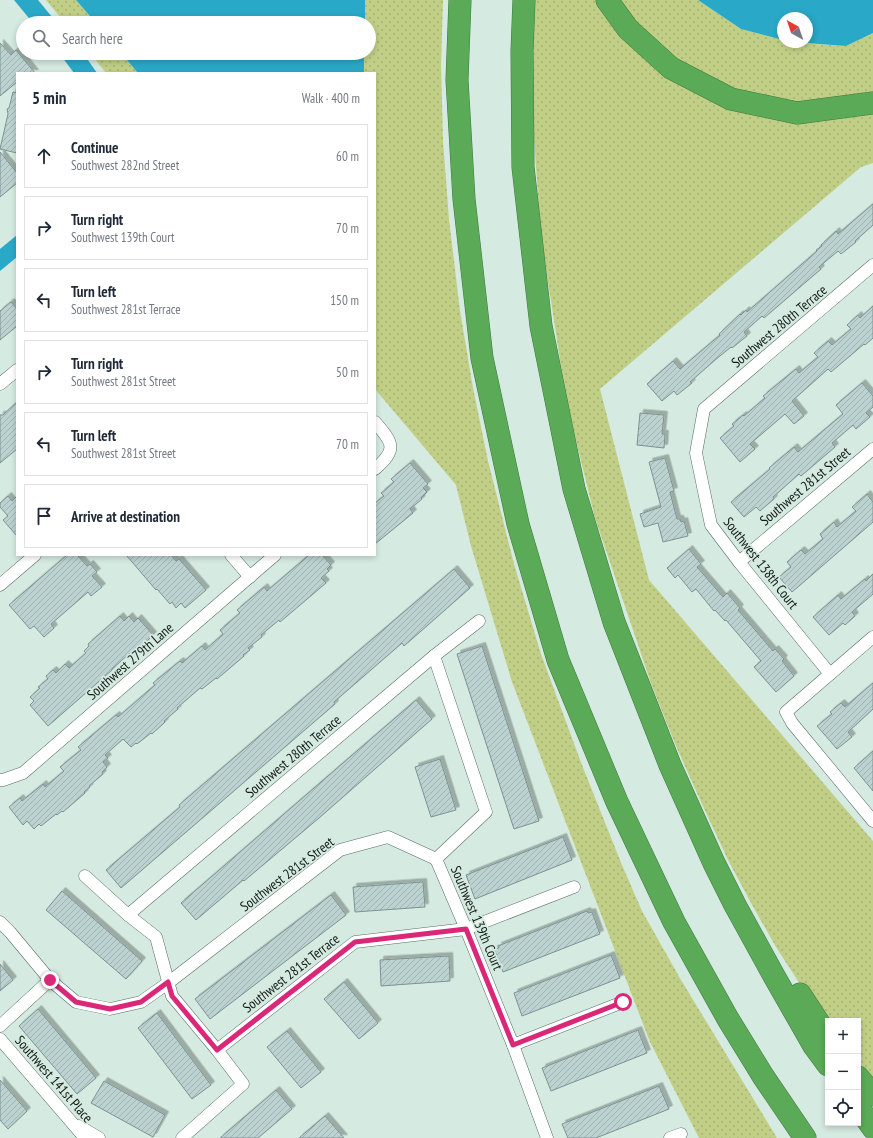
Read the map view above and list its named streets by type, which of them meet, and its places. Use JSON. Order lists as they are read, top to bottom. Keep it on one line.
{"streets":{"street":["Southwest 280th Terrace","Southwest 281st Street","Southwest 138th Court","Southwest 279th Lane","Southwest 139th Court","Southwest 281st Terrace","Southwest 141st Place"]},"crossings":[["Southwest 280th Terrace","Southwest 138th Court"],["Southwest 280th Terrace","Southwest 139th Court"],["Southwest 281st Street","Southwest 138th Court"],["Southwest 281st Street","Southwest 139th Court"],["Southwest 139th Court","Southwest 281st Terrace"]],"north":"top left","page":{"search":"Search here","heading":["5 min","Walk · 400 m"],"list":[["Continue","Southwest 282nd Street","60 m"],["Turn right","Southwest 139th Court","70 m"],["Turn left","Southwest 281st Terrace","150 m"],["Turn right","Southwest 281st Street","50 m"],["Turn left","Southwest 281st Street","70 m"],"Arrive at destination"],"map_buttons":["+","−"]}}
